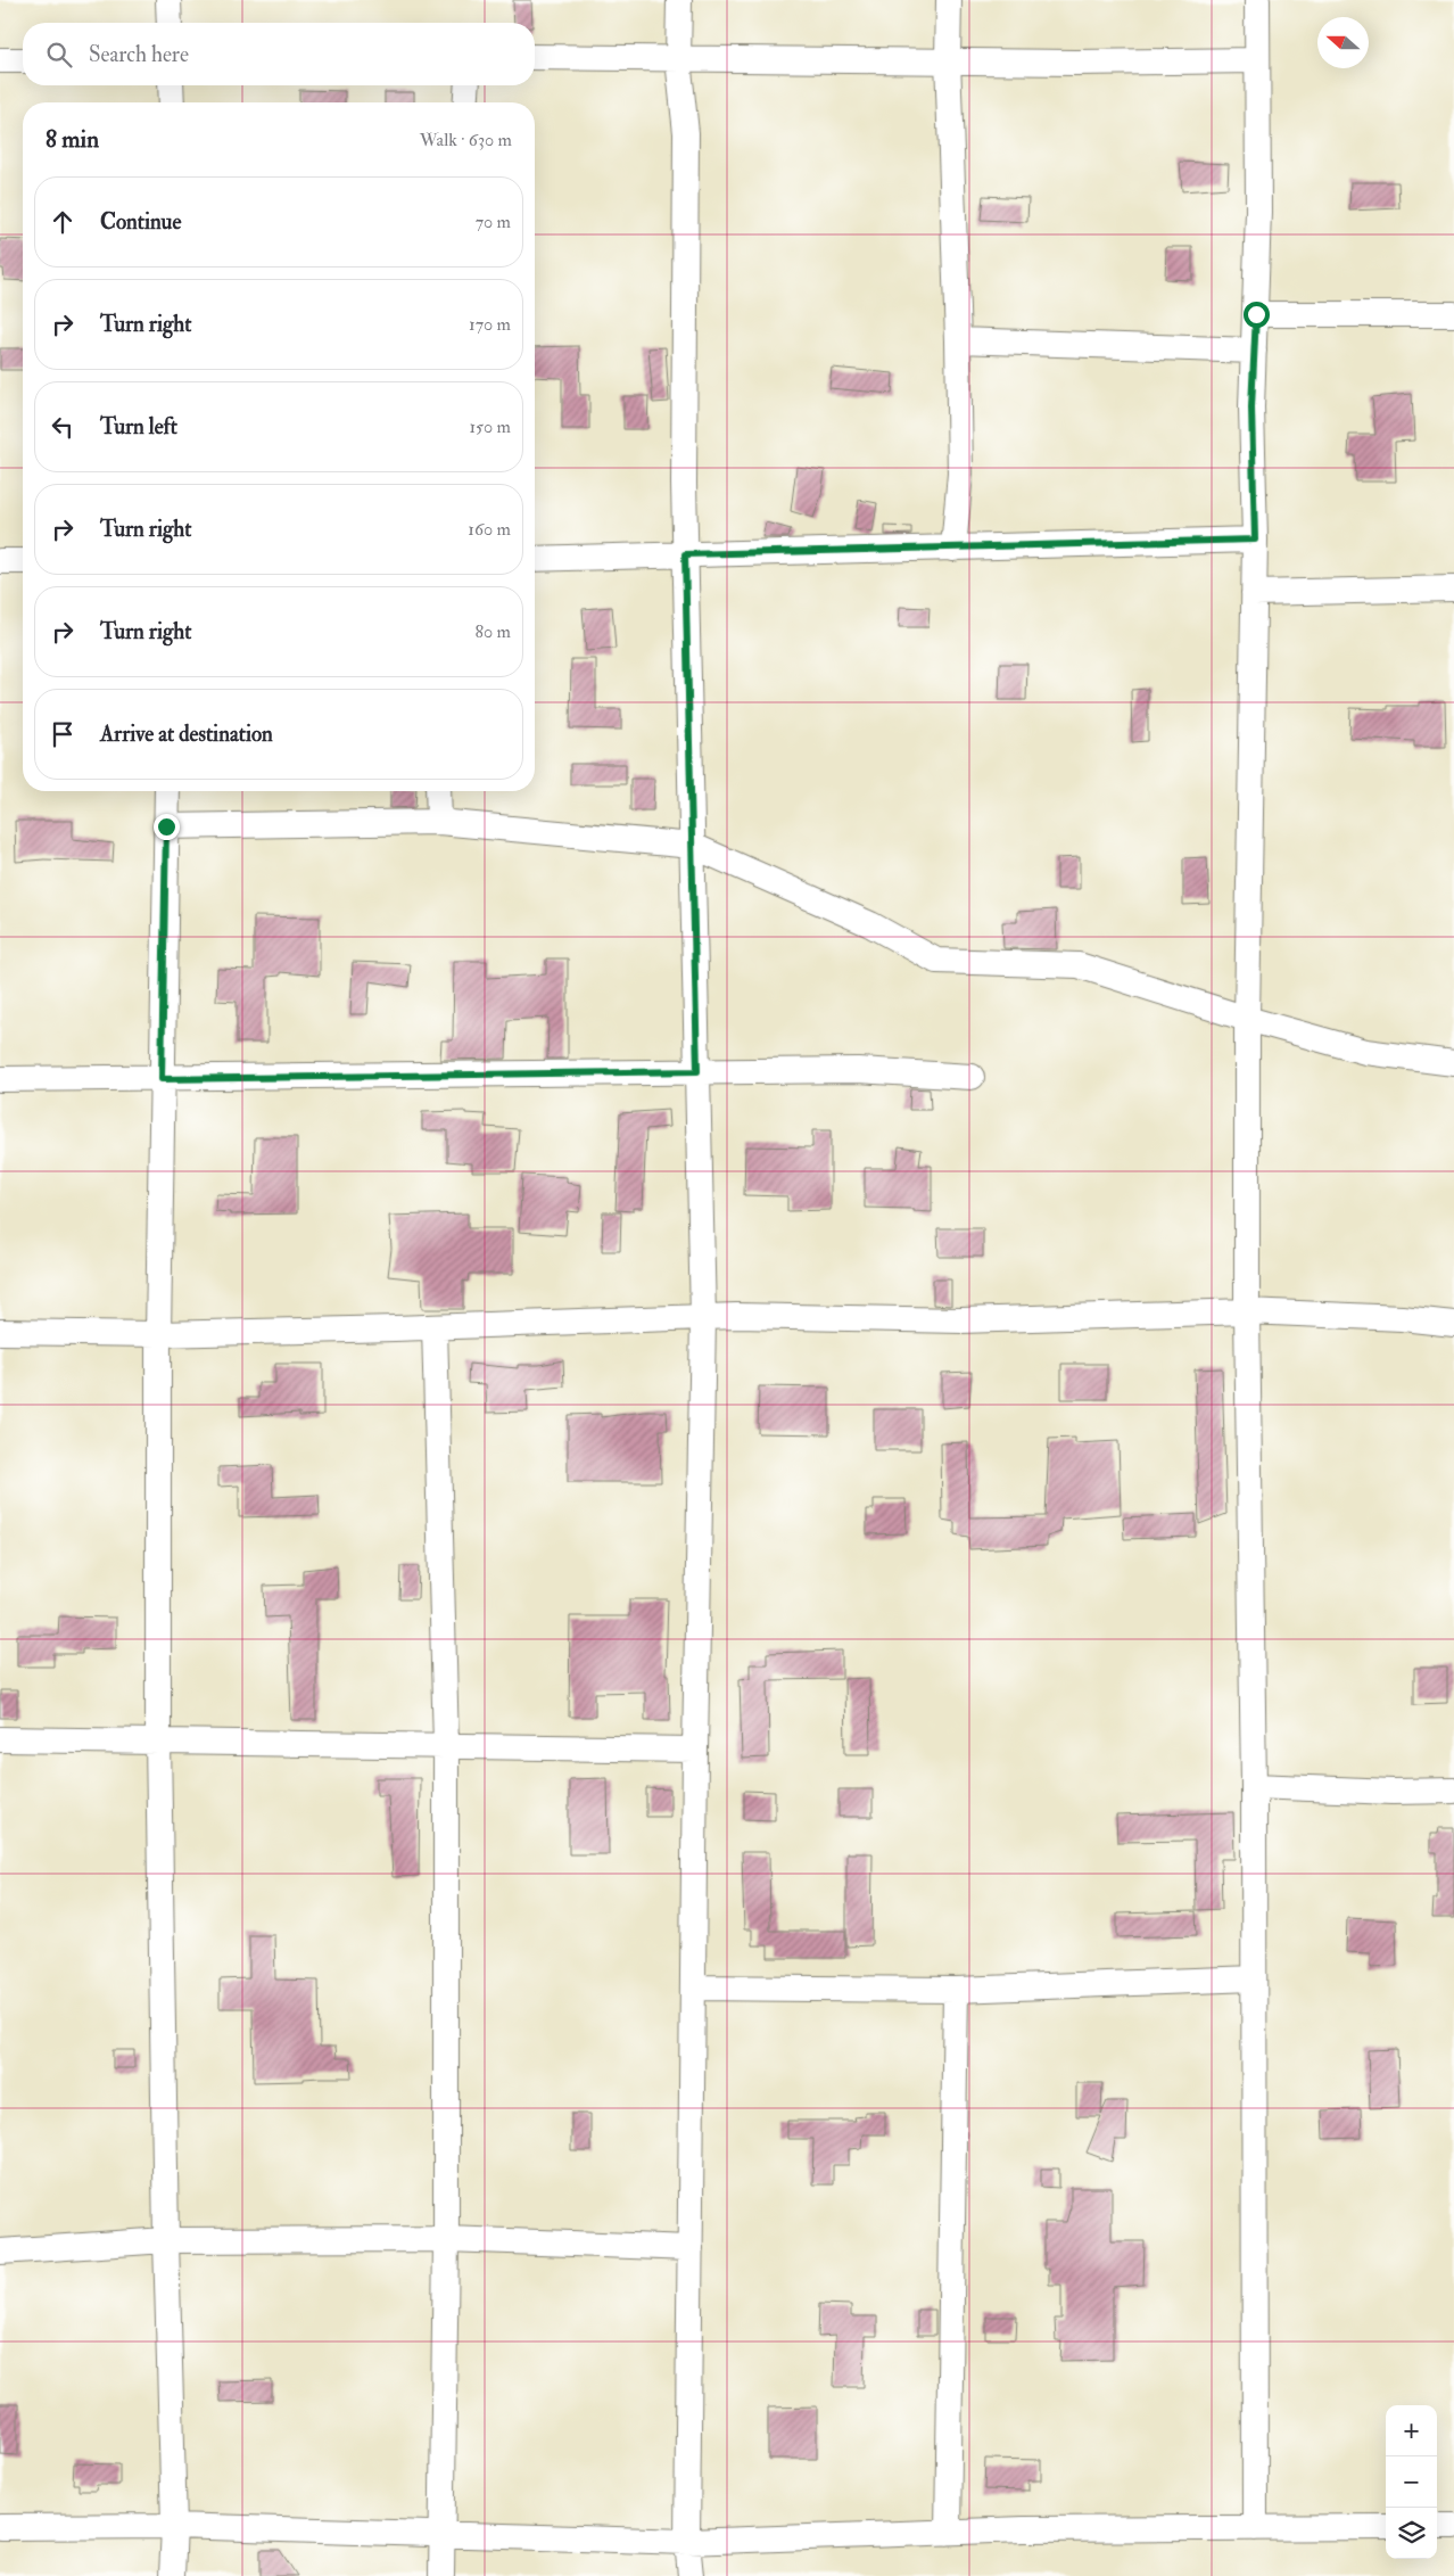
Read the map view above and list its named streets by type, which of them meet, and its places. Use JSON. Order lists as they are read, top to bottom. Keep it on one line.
{"north":"left","page":{"search":"Search here","heading":["8 min","Walk · 630 m"],"list":[["Continue","70 m"],["Turn right","170 m"],["Turn left","150 m"],["Turn right","160 m"],["Turn right","80 m"],"Arrive at destination"],"map_buttons":["+","−"]}}
